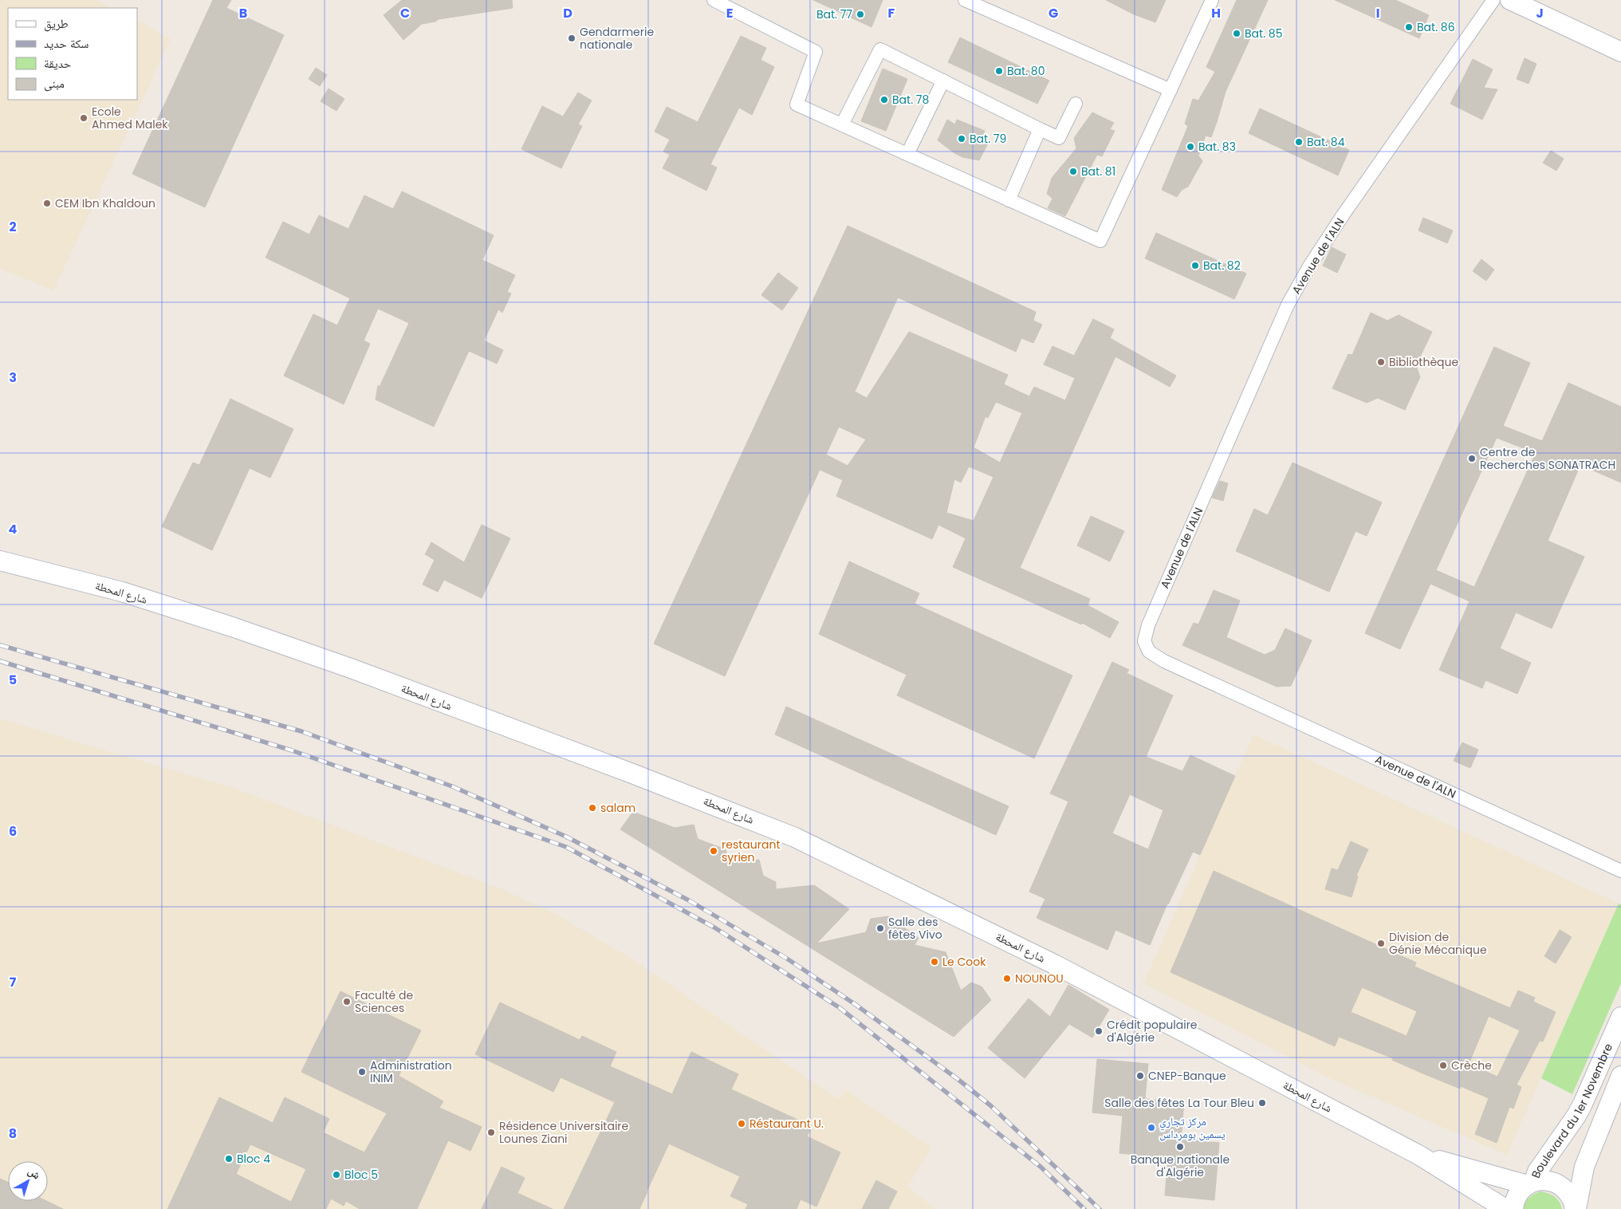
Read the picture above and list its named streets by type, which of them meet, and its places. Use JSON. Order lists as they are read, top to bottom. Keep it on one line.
{"streets":{"main road":["شارع المحطة","Boulevard du 1er Novembre"],"street":["Avenue de l'ALN"]},"places":["Bat. 77","Bat. 86","Bat. 85","Gendarmerie nationale","Bat. 80","Bat. 78","Ecole Ahmed Malek","Bat. 79","Bat. 84","Bat. 83","Bat. 81","CEM Ibn Khaldoun","Bat. 82","Bibliothèque","Centre de Recherches SONATRACH","salam","restaurant syrien","Salle des fêtes Vivo","Division de Génie Mécanique","Le Cook","NOUNOU","Faculté de Sciences","Crédit populaire d'Algérie","Crèche","Administration INIM","CNEP-Banque","Salle des fêtes La Tour Bleu","Réstaurant U.","مركز تجاري يسمين بومرداس","Résidence Universitaire Lounes Ziani","Banque nationale d'Algérie","Bloc 4","Bloc 5"],"legend":["طريق","سكة حديد","حديقة","مبنى"],"north":"top right","grid":{"columns":["B","C","D","E","F","G","H","I","J"],"rows":["2","3","4","5","6","7","8"]}}
